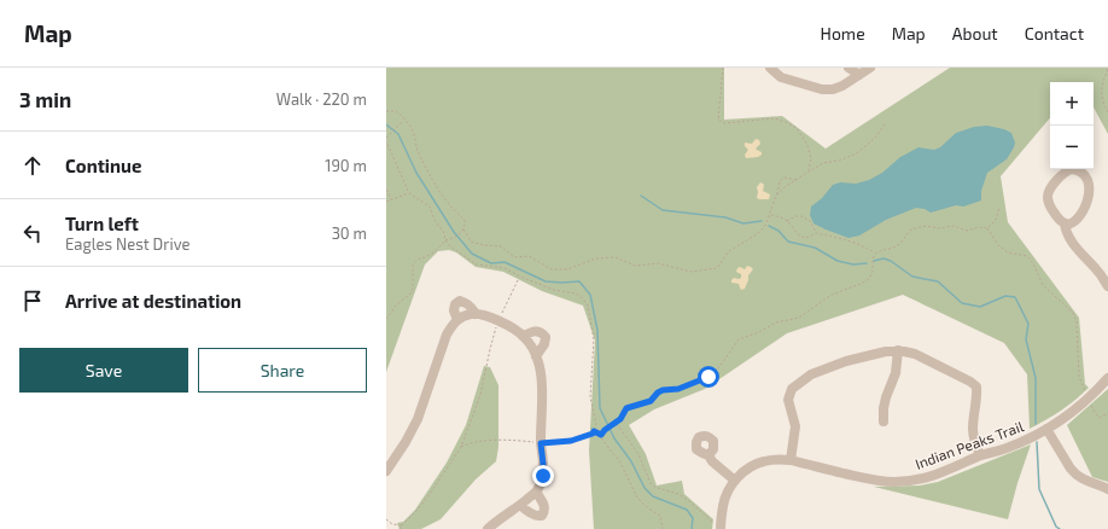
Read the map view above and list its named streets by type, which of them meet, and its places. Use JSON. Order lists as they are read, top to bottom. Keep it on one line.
{"streets":{"street":["Indian Peaks Trail"]},"page":{"header":"Map","nav":["Home","Map","About","Contact"],"heading":["3 min","Walk · 220 m"],"map_buttons":["+","−"],"list":[["Continue","190 m"],["Turn left","Eagles Nest Drive","30 m"],"Arrive at destination"],"buttons":["Save","Share"]}}
